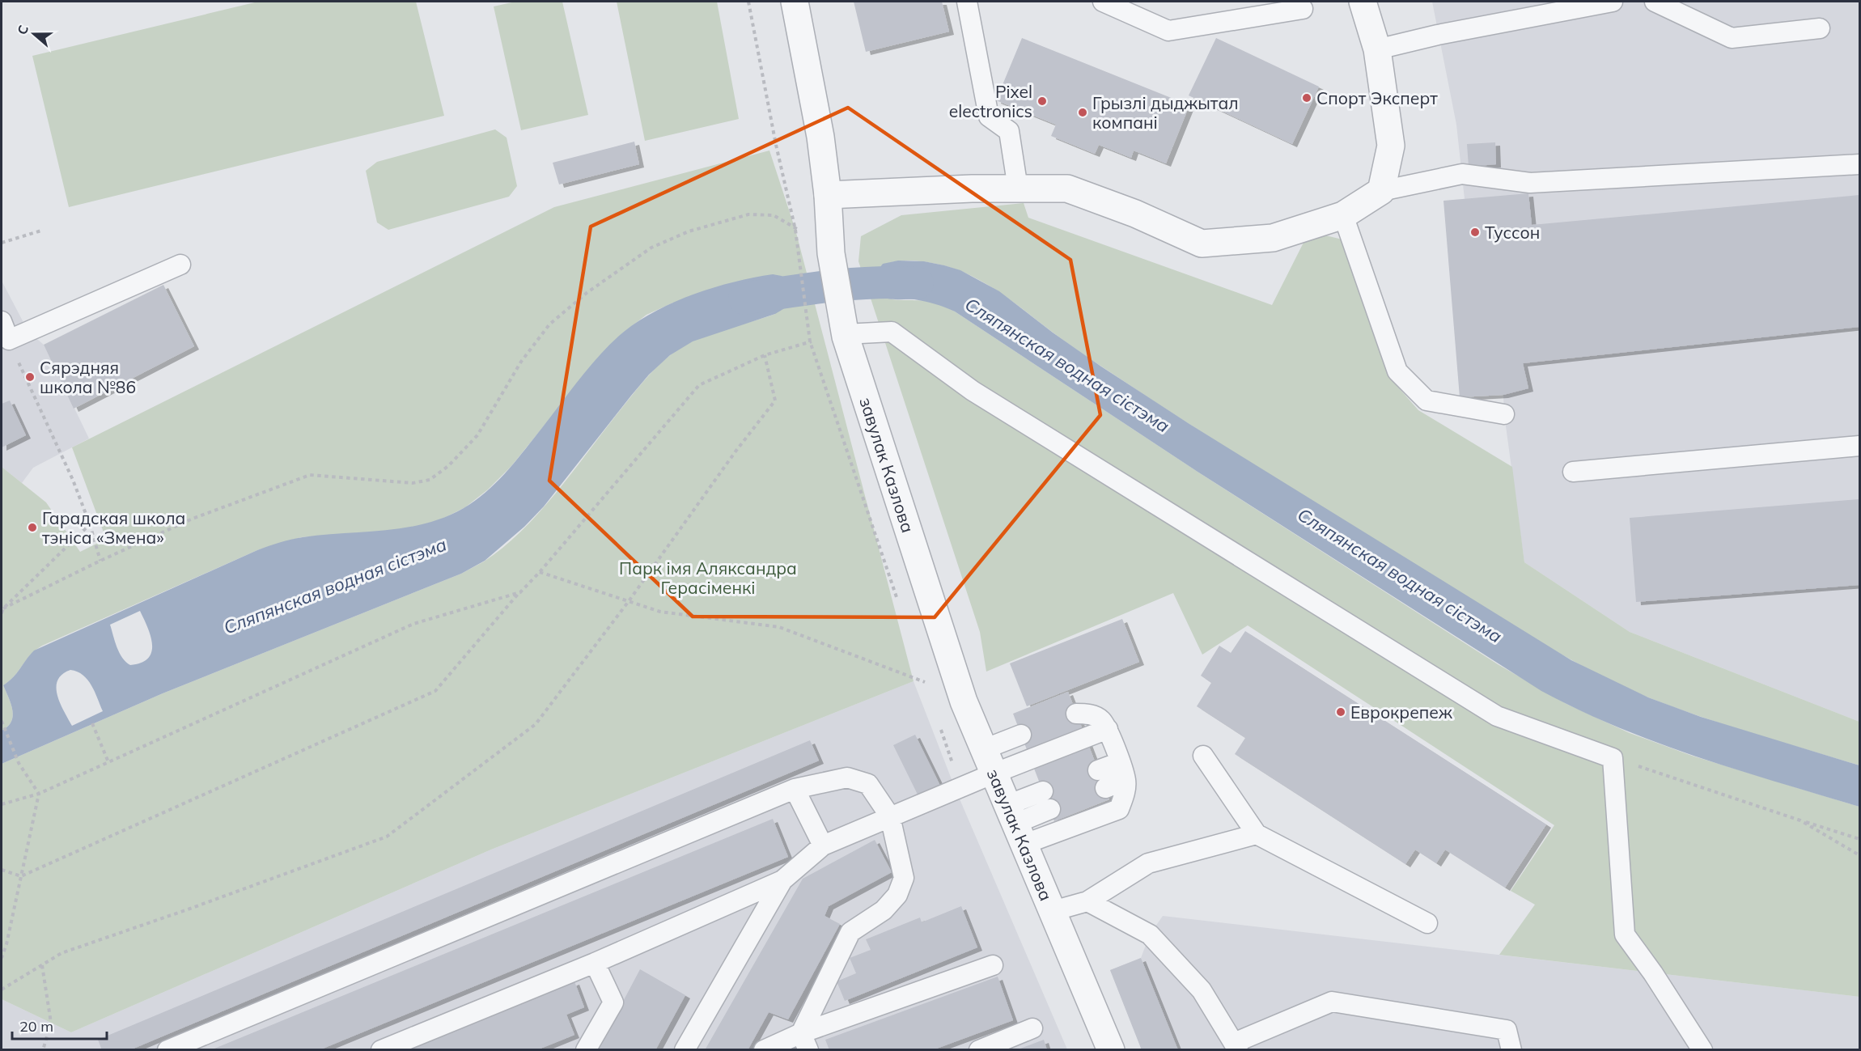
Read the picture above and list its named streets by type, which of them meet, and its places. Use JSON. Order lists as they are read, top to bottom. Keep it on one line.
{"streets":{"street":["завулак Казлова"]},"water":["Сляпянская водная сістэма"],"parks":["Парк імя Аляксандра Герасіменкі"],"places":["Спорт Эксперт","Pixel electronics","Грызлі дыджытал компані","Туссон","Сярэдняя школа №86","Гарадская школа тэніса «Змена»","Еврокрепеж"],"scale_bar":"20 m","north":"left"}
